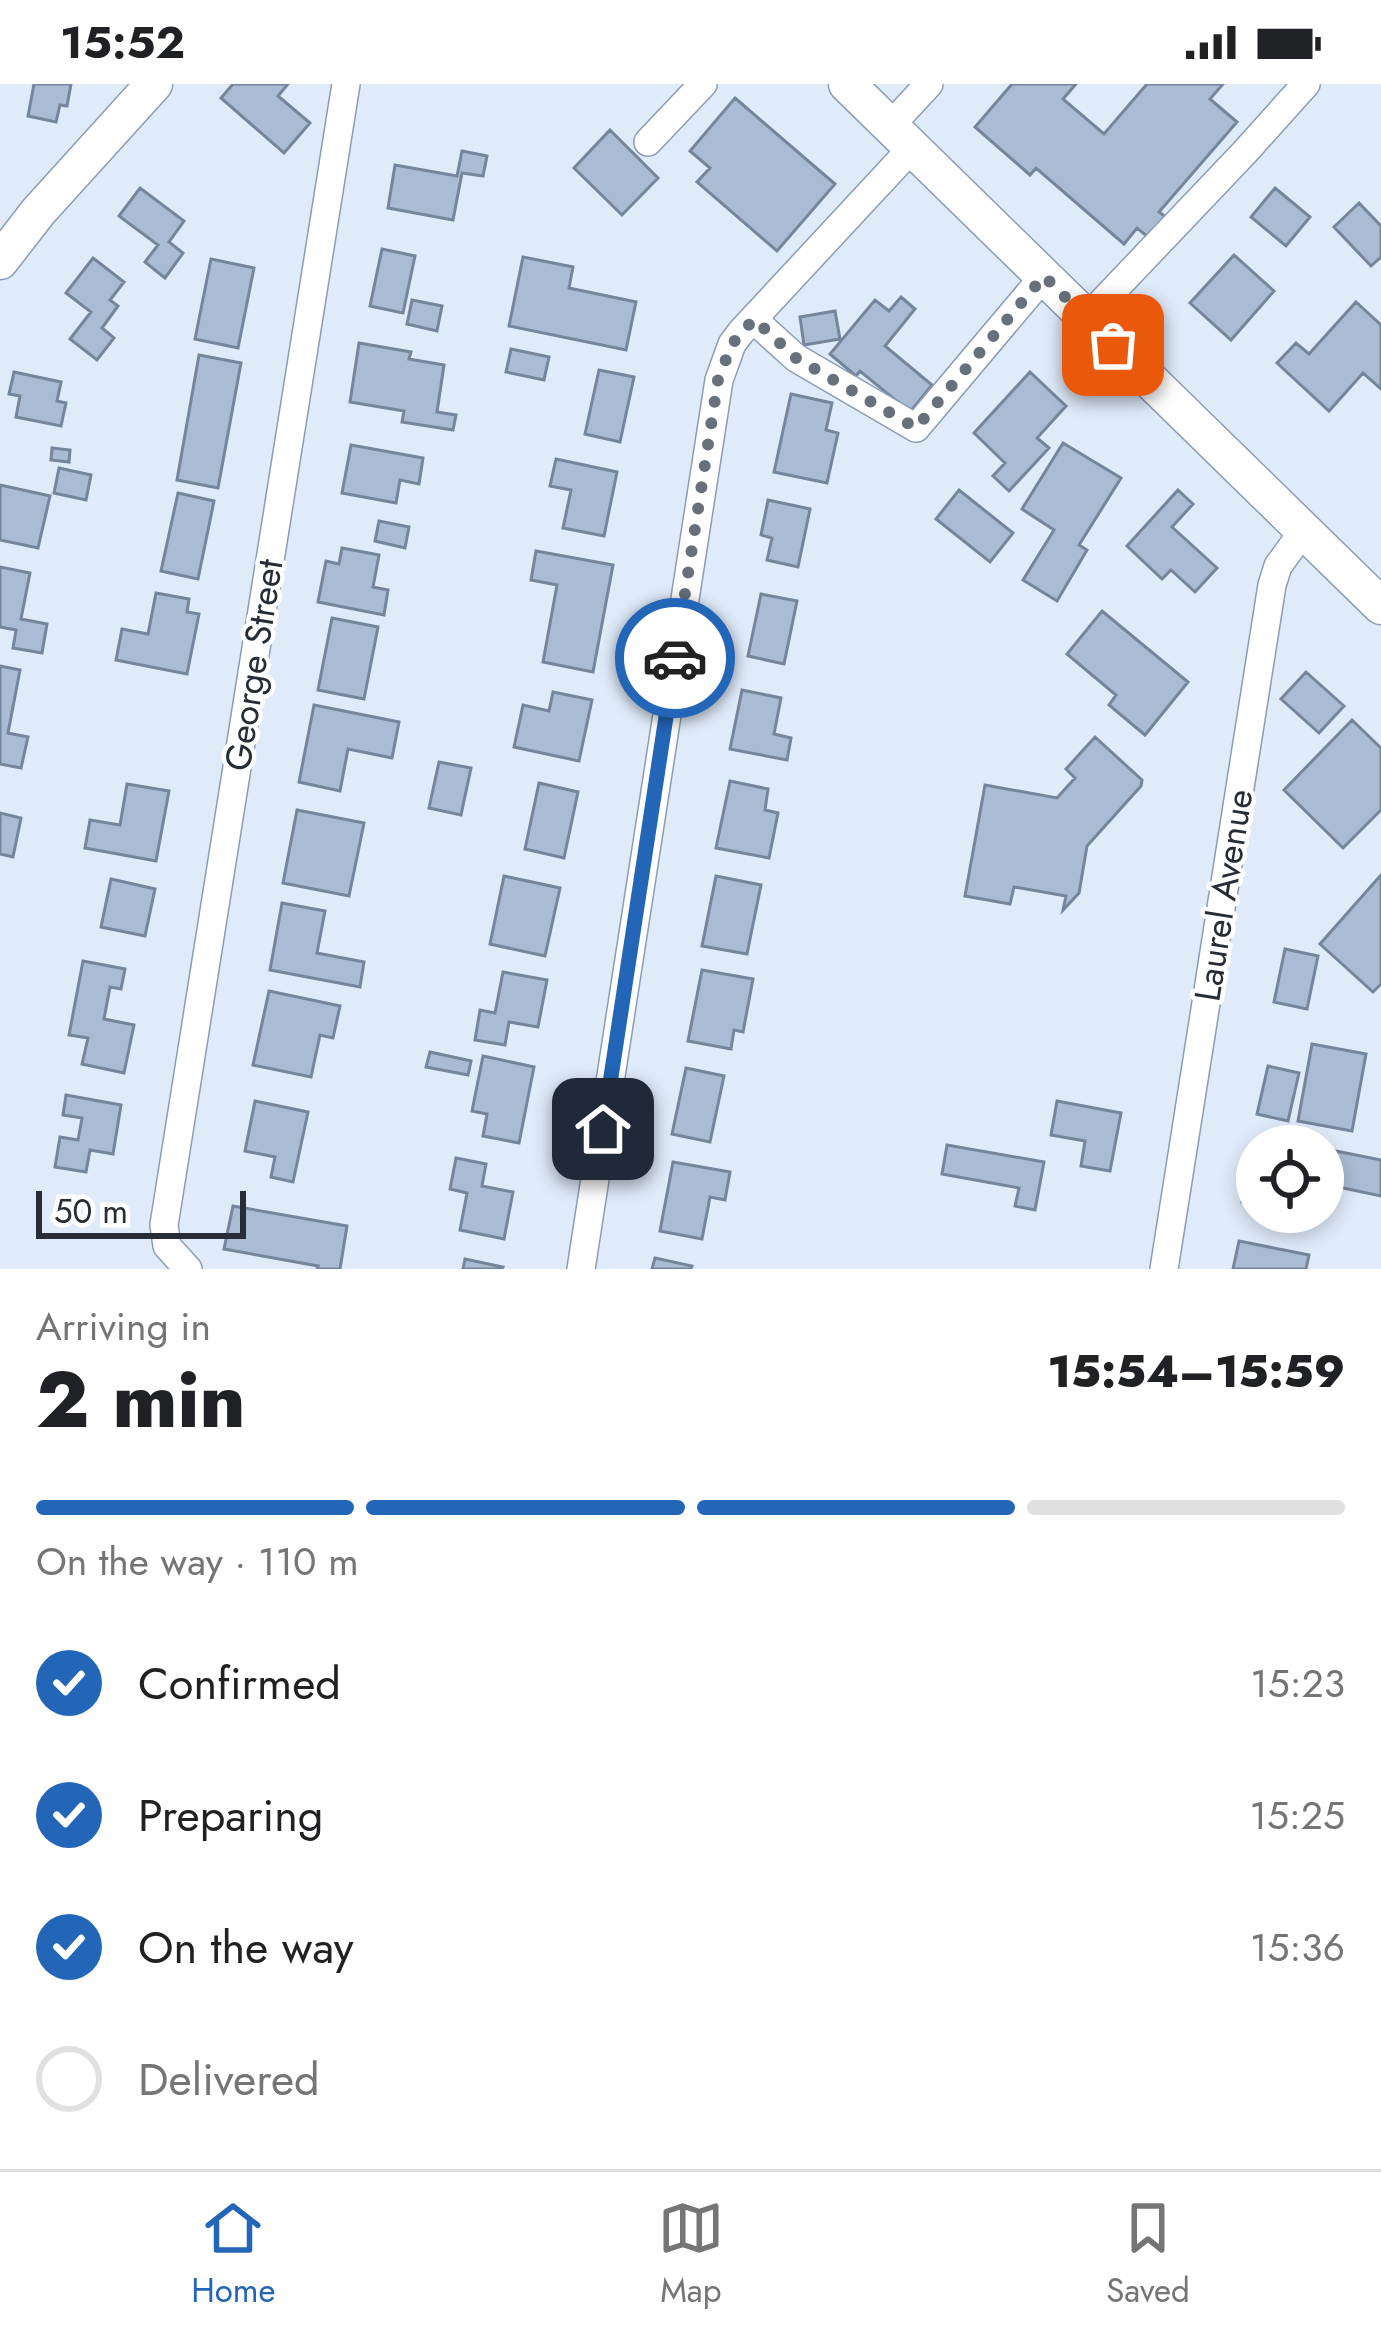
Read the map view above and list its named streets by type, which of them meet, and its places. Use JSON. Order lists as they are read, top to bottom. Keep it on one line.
{"streets":{"street":["George Street","Laurel Avenue"]},"scale_bar":"50 m","page":{"status":"15:52","scale":"50 m","heading":["2 min","Arriving in","15:54–15:59"],"bar":"On the way · 110 m","list":[["Confirmed","15:23"],["Preparing","15:25"],["On the way","15:36"],"Delivered"],"tabs":["Home","Map","Saved"]}}
